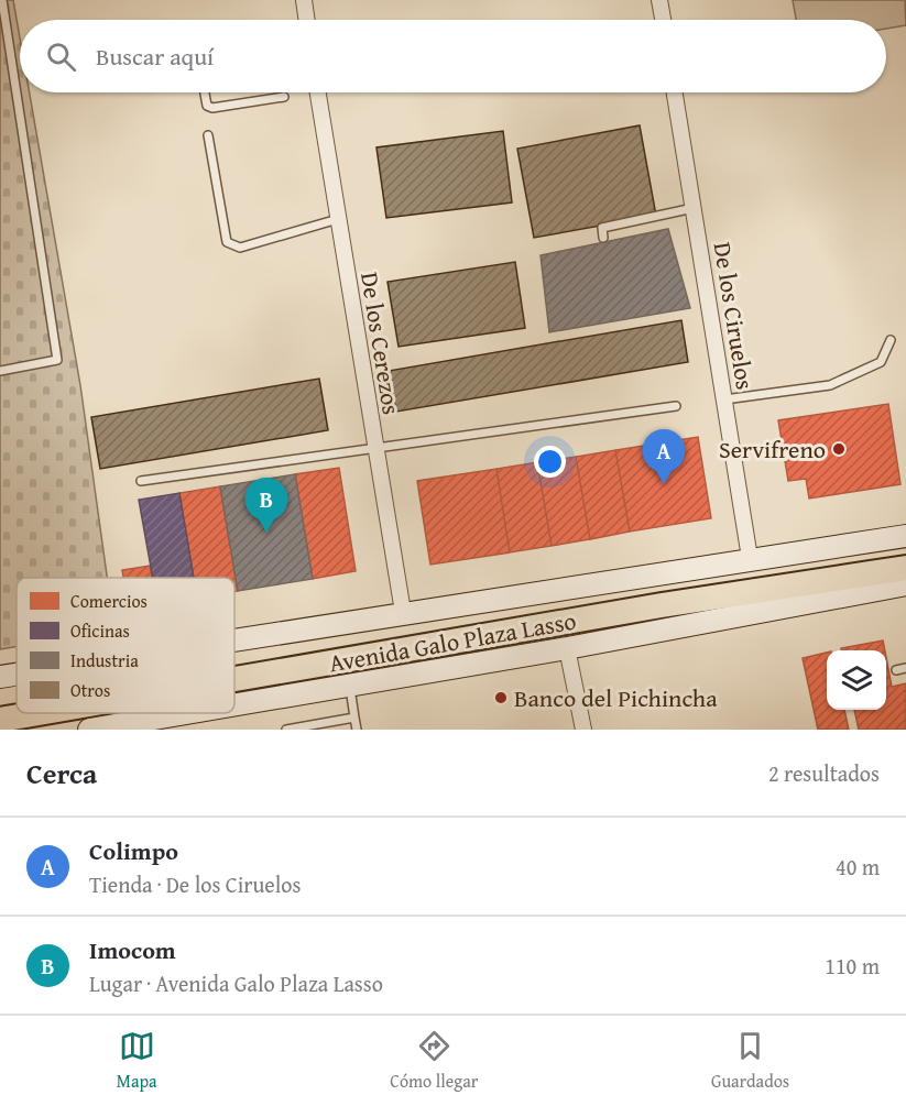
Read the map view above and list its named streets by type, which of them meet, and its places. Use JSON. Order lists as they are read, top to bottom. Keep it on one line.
{"streets":{"main road":["Avenida Galo Plaza Lasso"],"street":["De los Ciruelos","De los Cerezos"]},"crossings":[["De los Ciruelos","Avenida Galo Plaza Lasso"],["De los Cerezos","Avenida Galo Plaza Lasso"]],"places":["Servifreno","Banco del Pichincha"],"legend":["Comercios","Oficinas","Industria","Otros"],"page":{"search":"Buscar aquí","pins":["A","B"],"heading":["Cerca","2 resultados"],"list":[{"mark":"A","name":"Colimpo","note":"Tienda · De los Ciruelos","value":"40 m"},{"mark":"B","name":"Imocom","note":"Lugar · Avenida Galo Plaza Lasso","value":"110 m"}],"nav":["Mapa","Cómo llegar","Guardados"]}}
